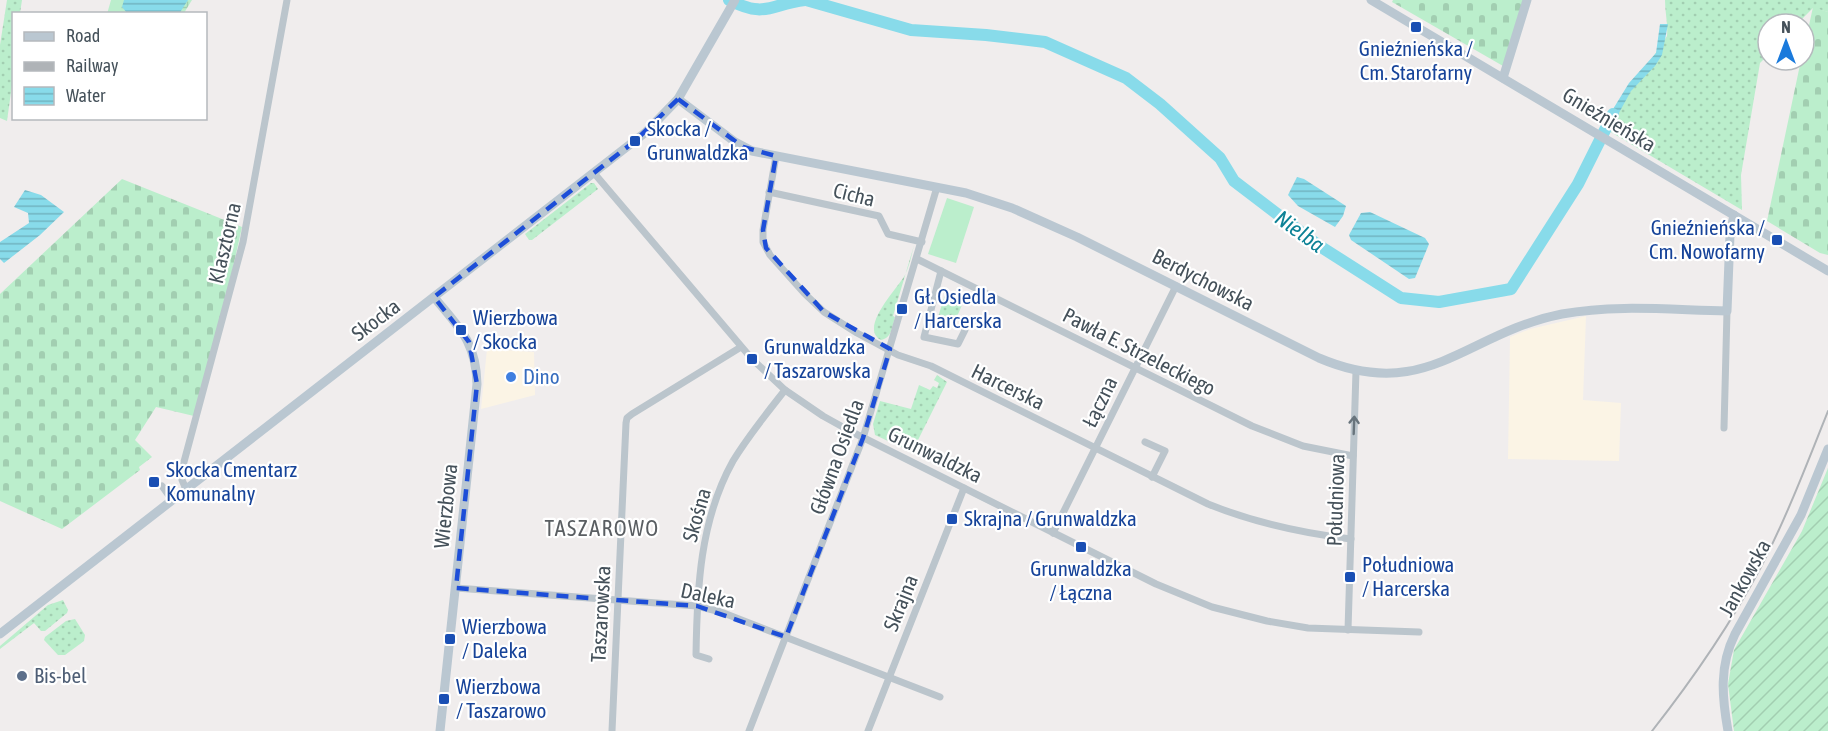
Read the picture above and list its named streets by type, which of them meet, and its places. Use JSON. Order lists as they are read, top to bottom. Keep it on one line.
{"streets":{"street":["Gnieźnieńska","Cicha","Klasztorna","Berdychowska","Skocka","Pawła E. Strzeleckiego","Harcerska","Łączna","Grunwaldzka","Główna Osiedla","Południowa","Wierzbowa","Skośna","Jankowska","Daleka","Skrajna","Taszarowska"]},"crossings":[["Cicha","Harcerska"],["Cicha","Główna Osiedla"],["Klasztorna","Skocka"],["Berdychowska","Skocka"],["Berdychowska","Harcerska"],["Berdychowska","Łączna"],["Berdychowska","Główna Osiedla"],["Berdychowska","Południowa"],["Skocka","Grunwaldzka"],["Skocka","Wierzbowa"],["Pawła E. Strzeleckiego","Łączna"],["Pawła E. Strzeleckiego","Główna Osiedla"],["Pawła E. Strzeleckiego","Południowa"],["Harcerska","Łączna"],["Harcerska","Główna Osiedla"],["Harcerska","Południowa"],["Łączna","Grunwaldzka"],["Grunwaldzka","Główna Osiedla"],["Grunwaldzka","Południowa"],["Grunwaldzka","Skośna"],["Grunwaldzka","Skrajna"],["Grunwaldzka","Taszarowska"],["Główna Osiedla","Daleka"],["Wierzbowa","Daleka"],["Skośna","Daleka"],["Daleka","Skrajna"],["Daleka","Taszarowska"]],"districts":["TASZAROWO"],"water":["Nielba"],"places":{"transit":["Gnieźnieńska / Cm. Starofarny","Skocka / Grunwaldzka","Gnieźnieńska / Cm. Nowofarny","Gł. Osiedla / Harcerska","Wierzbowa / Skocka","Grunwaldzka / Taszarowska","Skocka Cmentarz Komunalny","Skrajna / Grunwaldzka","Grunwaldzka / Łączna","Południowa / Harcerska","Wierzbowa / Daleka","Wierzbowa / Taszarowo"],"other":["Dino","Bis-bel"]},"legend":["Road","Railway","Water"],"north":"top"}
